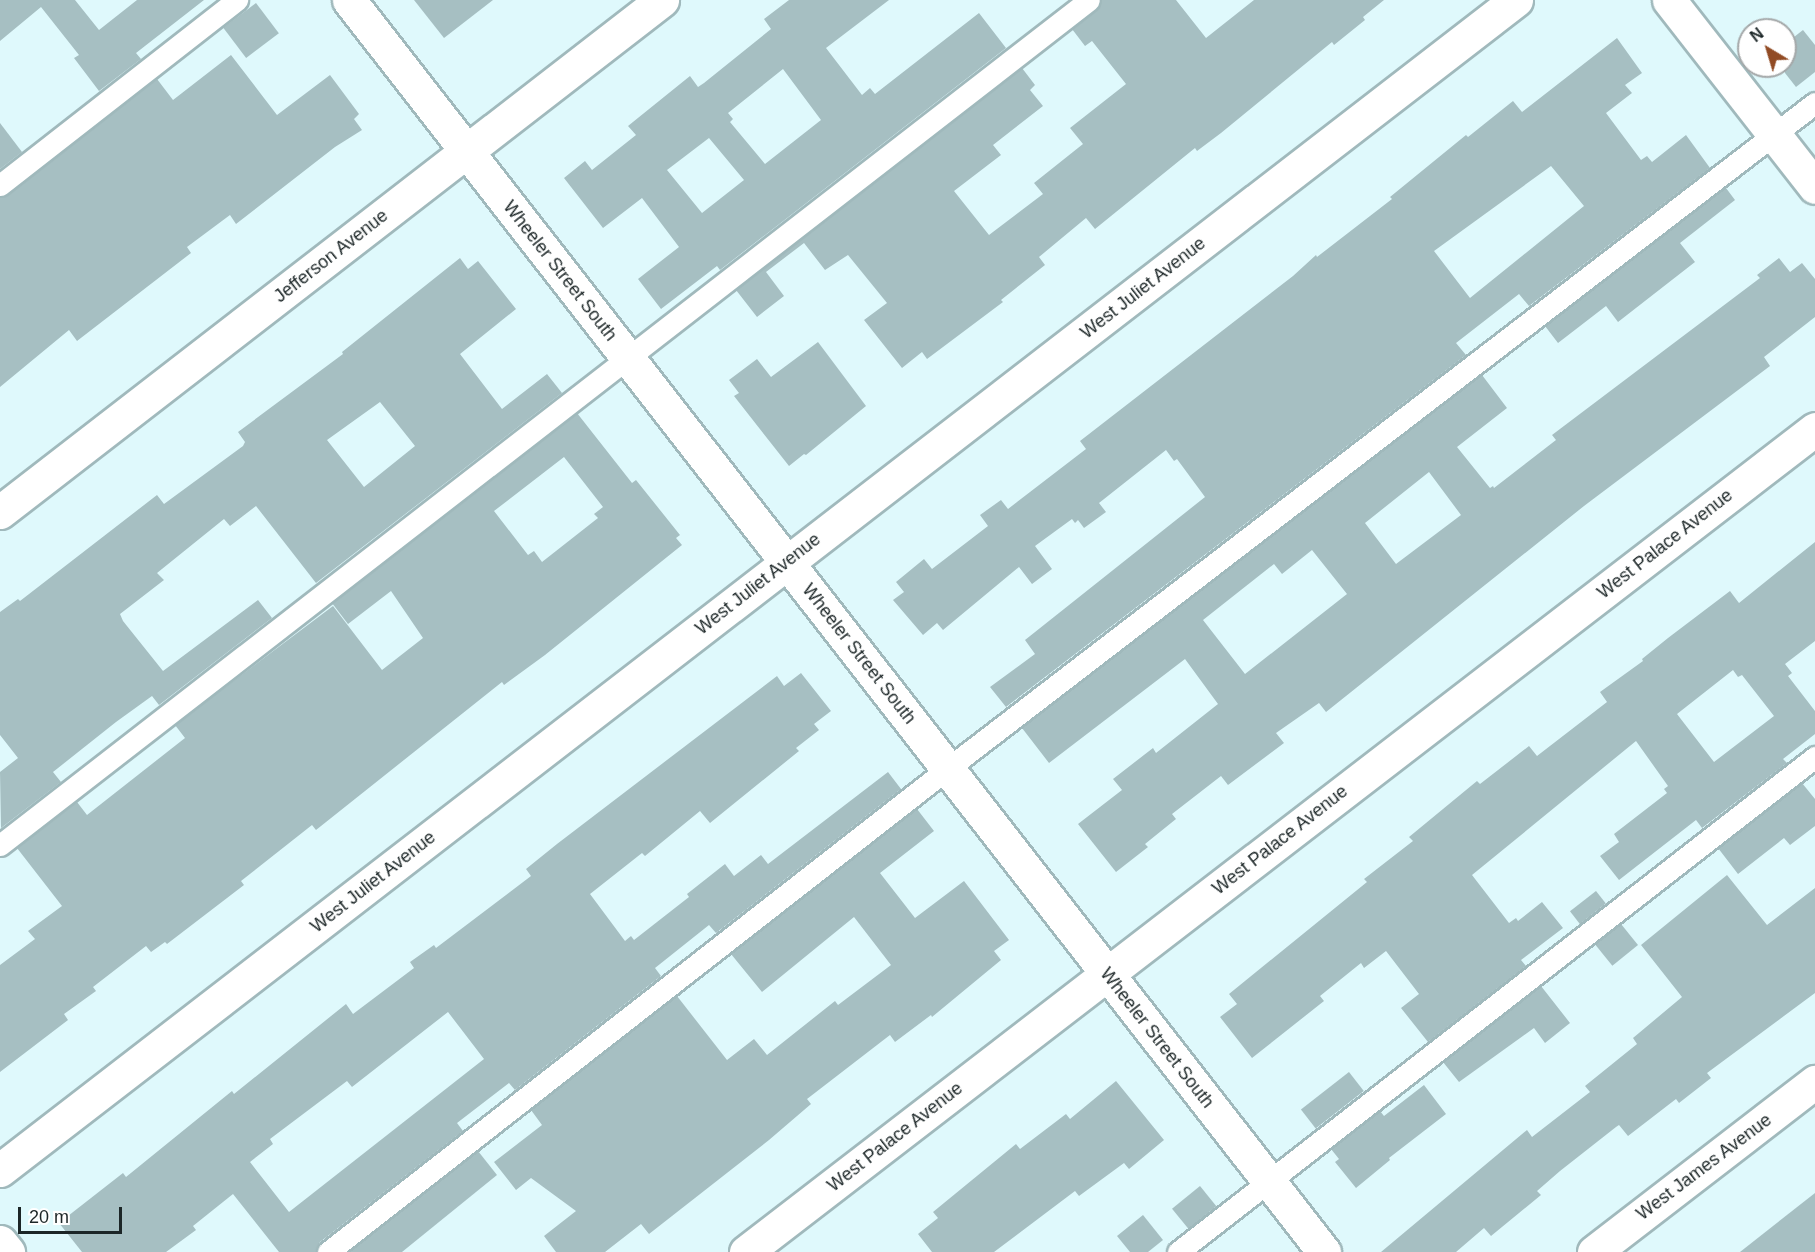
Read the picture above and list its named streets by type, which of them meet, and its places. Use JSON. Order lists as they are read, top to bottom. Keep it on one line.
{"streets":{"street":["Jefferson Avenue","Wheeler Street South","West Juliet Avenue","West Palace Avenue","West James Avenue"]},"crossings":[["Jefferson Avenue","Wheeler Street South"],["Wheeler Street South","West Juliet Avenue"],["Wheeler Street South","West Palace Avenue"]],"scale_bar":"20 m","north":"top left"}
